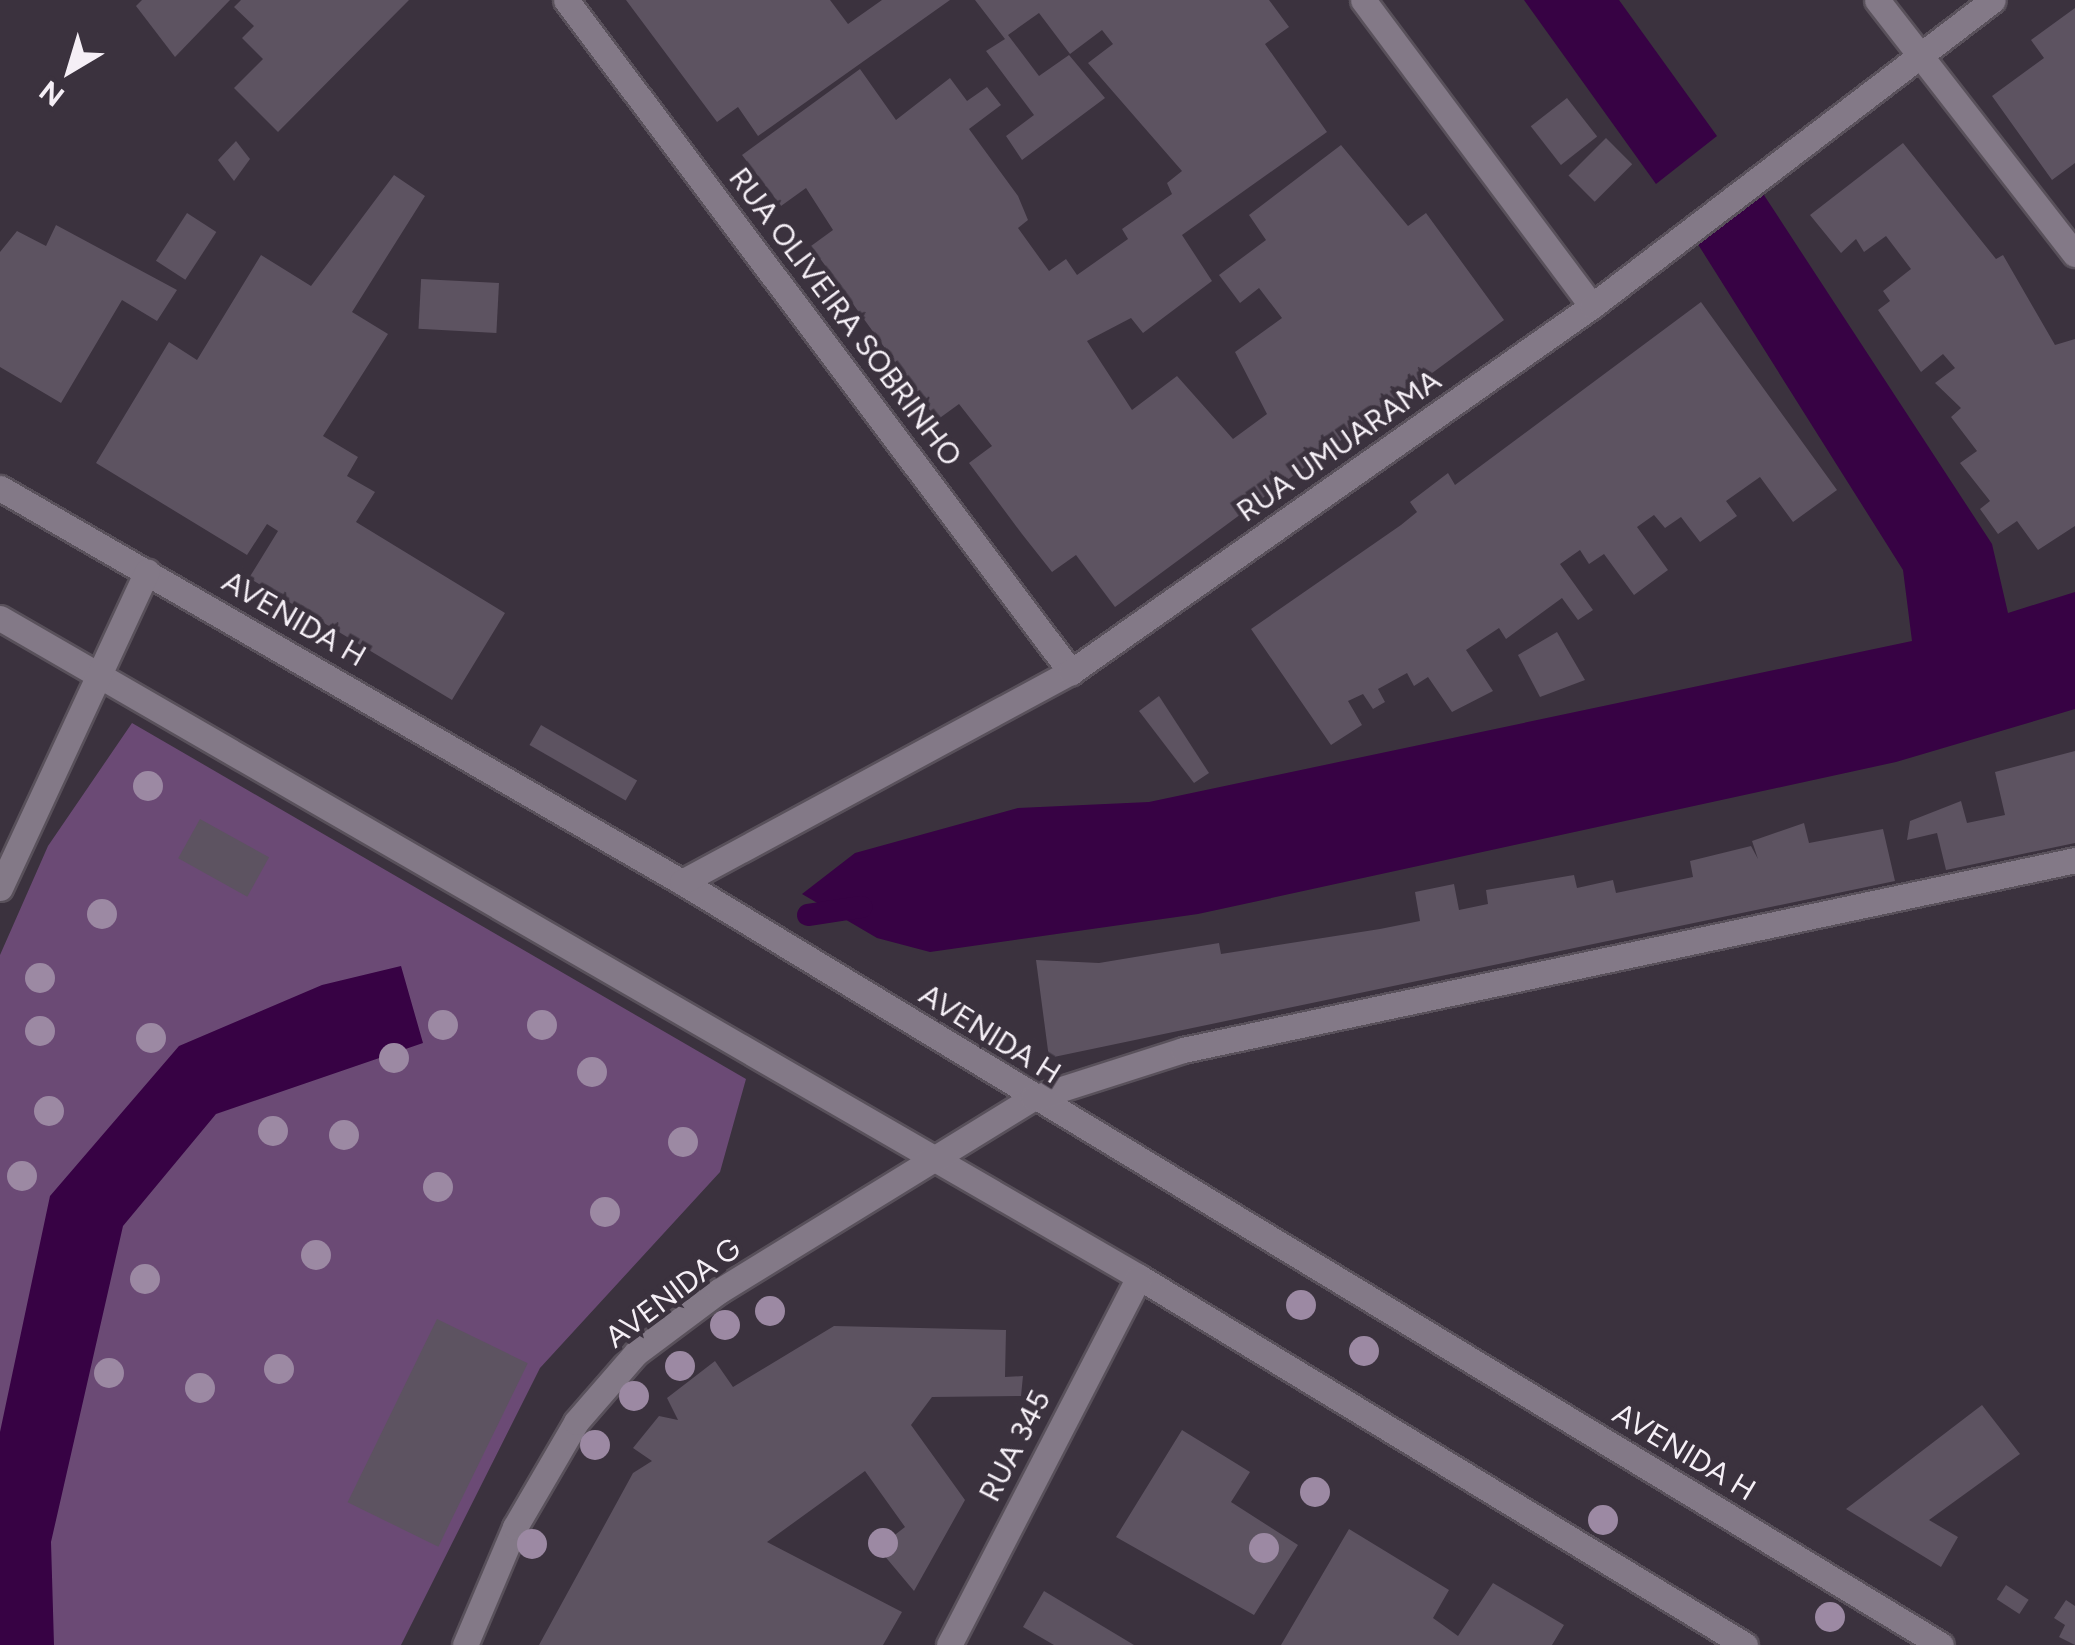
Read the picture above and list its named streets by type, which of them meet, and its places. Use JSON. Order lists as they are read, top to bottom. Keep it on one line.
{"streets":{"street":["RUA OLIVEIRA SOBRINHO","RUA UMUARAMA","AVENIDA H","AVENIDA G","RUA 345"]},"crossings":[["RUA OLIVEIRA SOBRINHO","RUA UMUARAMA"],["RUA UMUARAMA","AVENIDA H"],["AVENIDA H","AVENIDA G"]],"north":"bottom left"}
